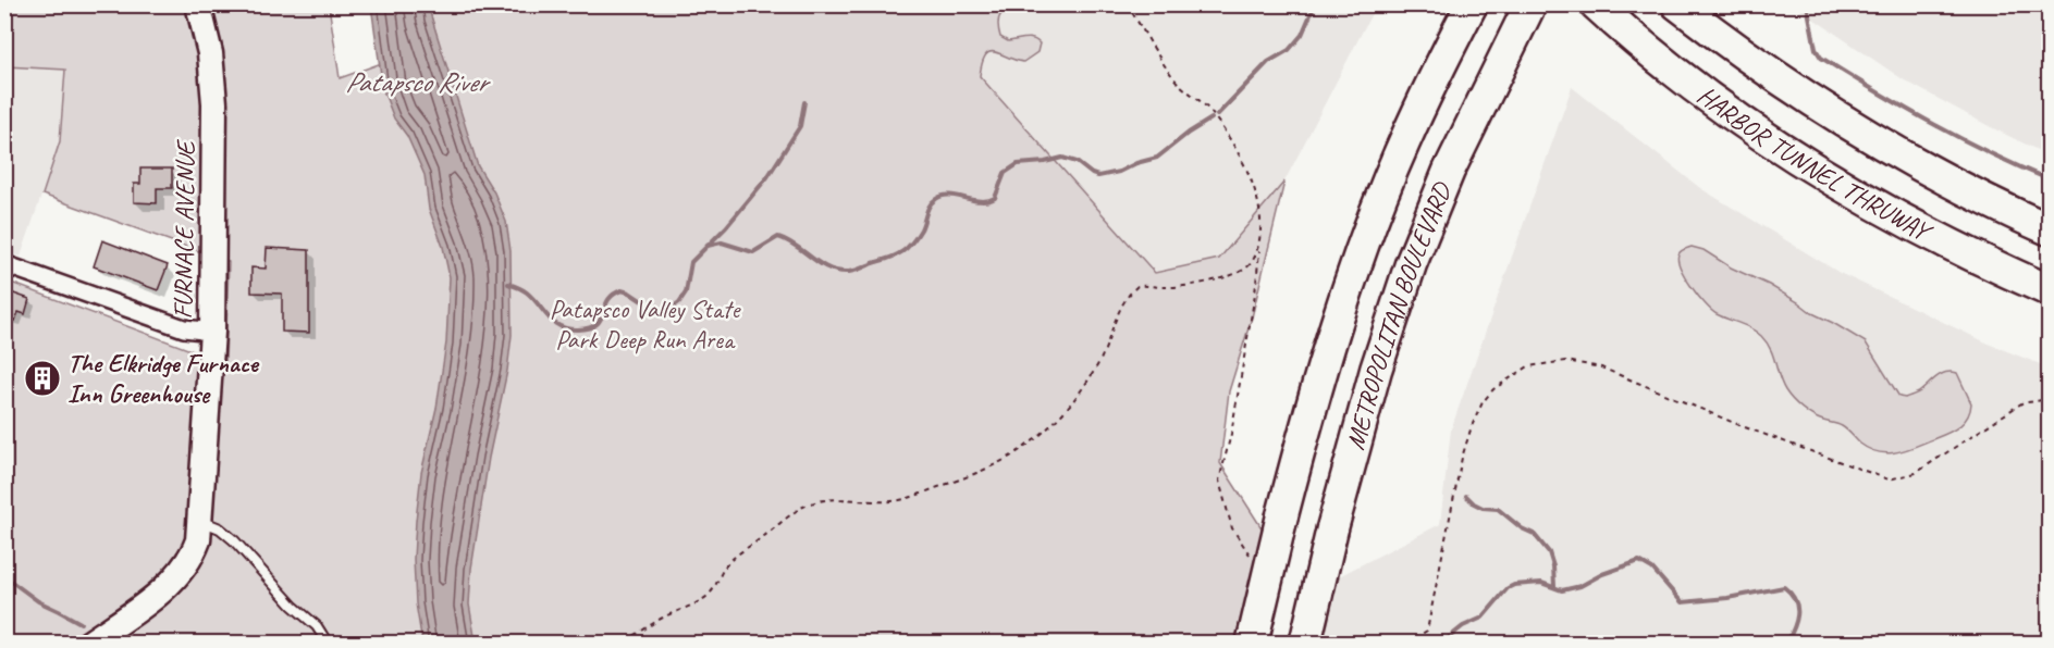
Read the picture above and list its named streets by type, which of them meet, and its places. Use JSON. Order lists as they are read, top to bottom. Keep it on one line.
{"streets":{"highway":["HARBOR TUNNEL THRUWAY","METROPOLITAN BOULEVARD"],"street":["FURNACE AVENUE"]},"water":["Patapsco River"],"parks":["Patapsco Valley State Park Deep Run Area"],"places":{"building":["The Elkridge Furnace Inn Greenhouse"]}}
